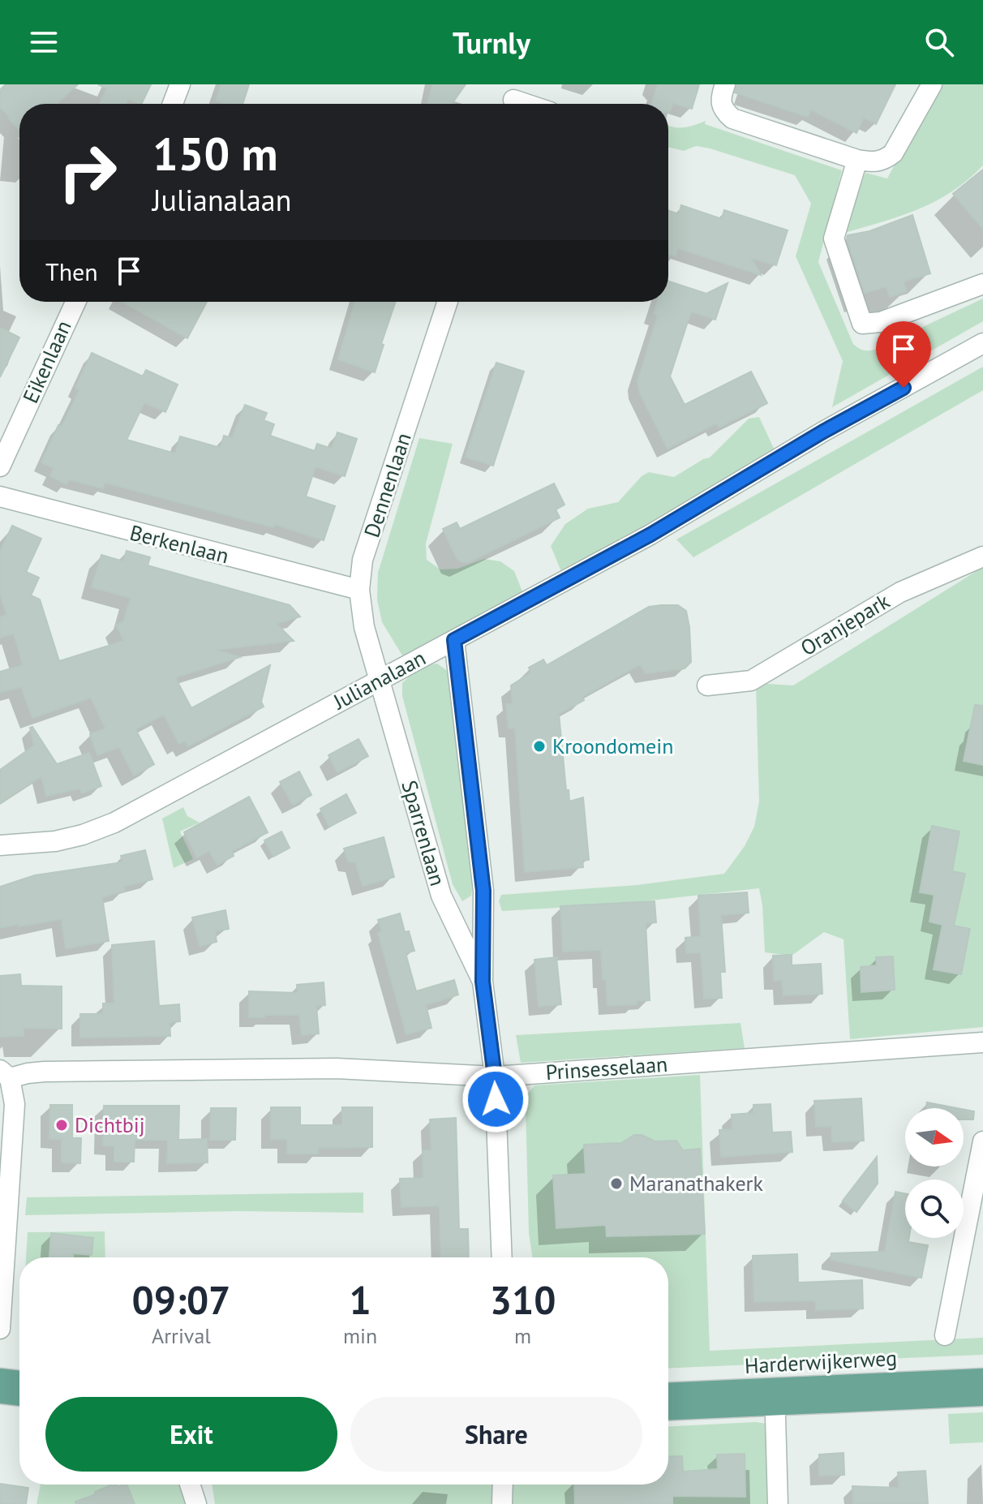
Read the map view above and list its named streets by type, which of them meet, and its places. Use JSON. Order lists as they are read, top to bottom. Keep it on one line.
{"streets":{"main road":["Harderwijkerweg"],"street":["Eikenlaan","Dennenlaan","Berkenlaan","Oranjepark","Julianalaan","Sparrenlaan","Prinsesselaan"]},"crossings":[["Dennenlaan","Berkenlaan"],["Dennenlaan","Julianalaan"],["Dennenlaan","Sparrenlaan"],["Julianalaan","Sparrenlaan"],["Sparrenlaan","Prinsesselaan"]],"places":["Kroondomein","Dichtbij","Maranathakerk"],"north":"right","page":{"header":"Turnly","turn":["150 m","Julianalaan"],"then":"Then","eta":["09:07","Arrival","1","min","310","m"],"buttons":["Exit","Share"]}}
